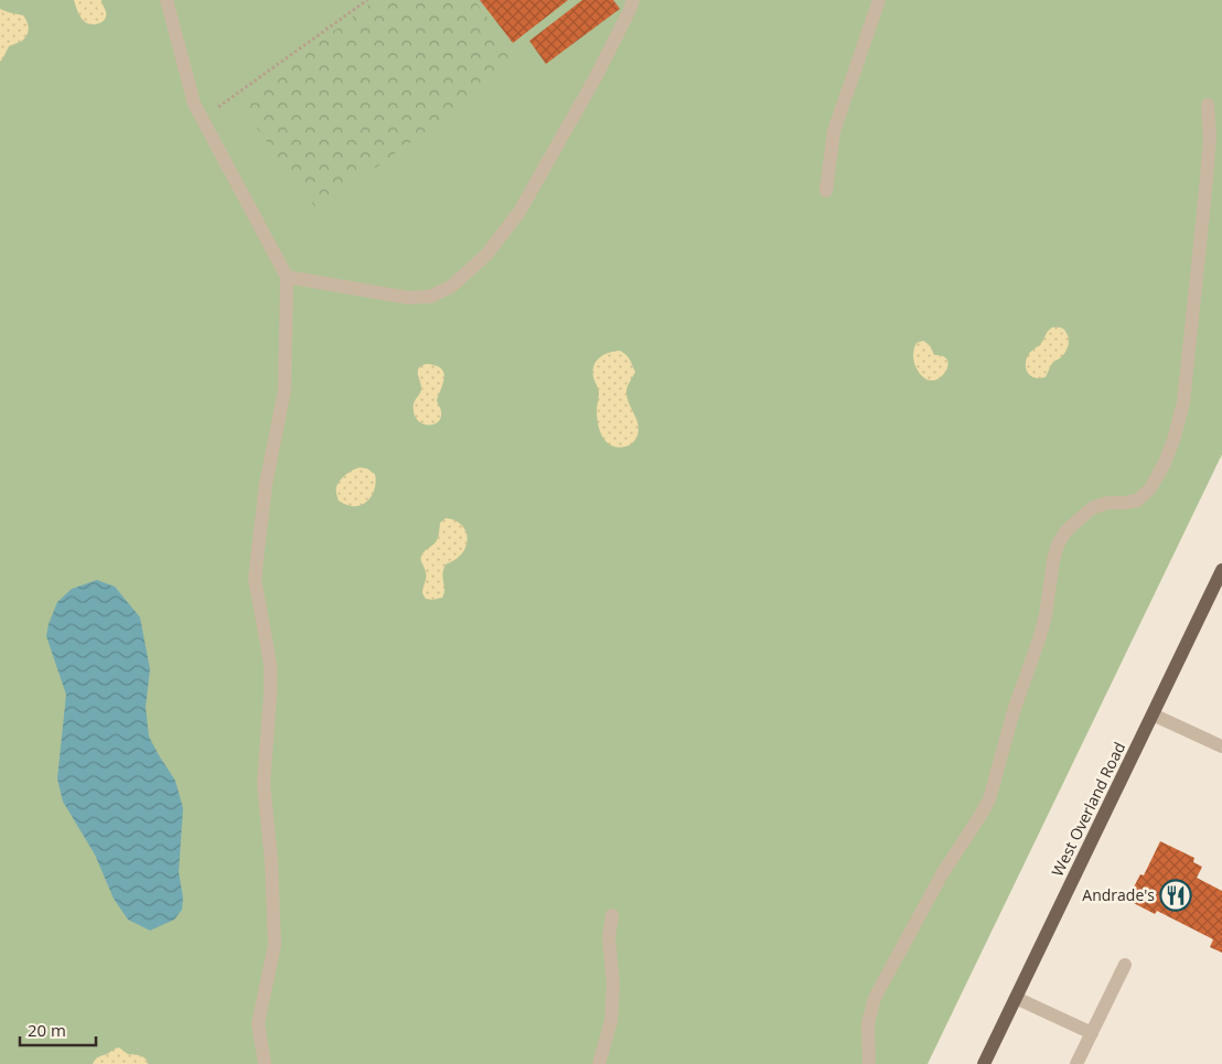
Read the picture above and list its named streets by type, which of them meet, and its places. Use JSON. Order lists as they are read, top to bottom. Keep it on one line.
{"streets":{"main road":["West Overland Road"]},"places":{"restaurant":["Andrade's"]},"scale_bar":"20 m"}
